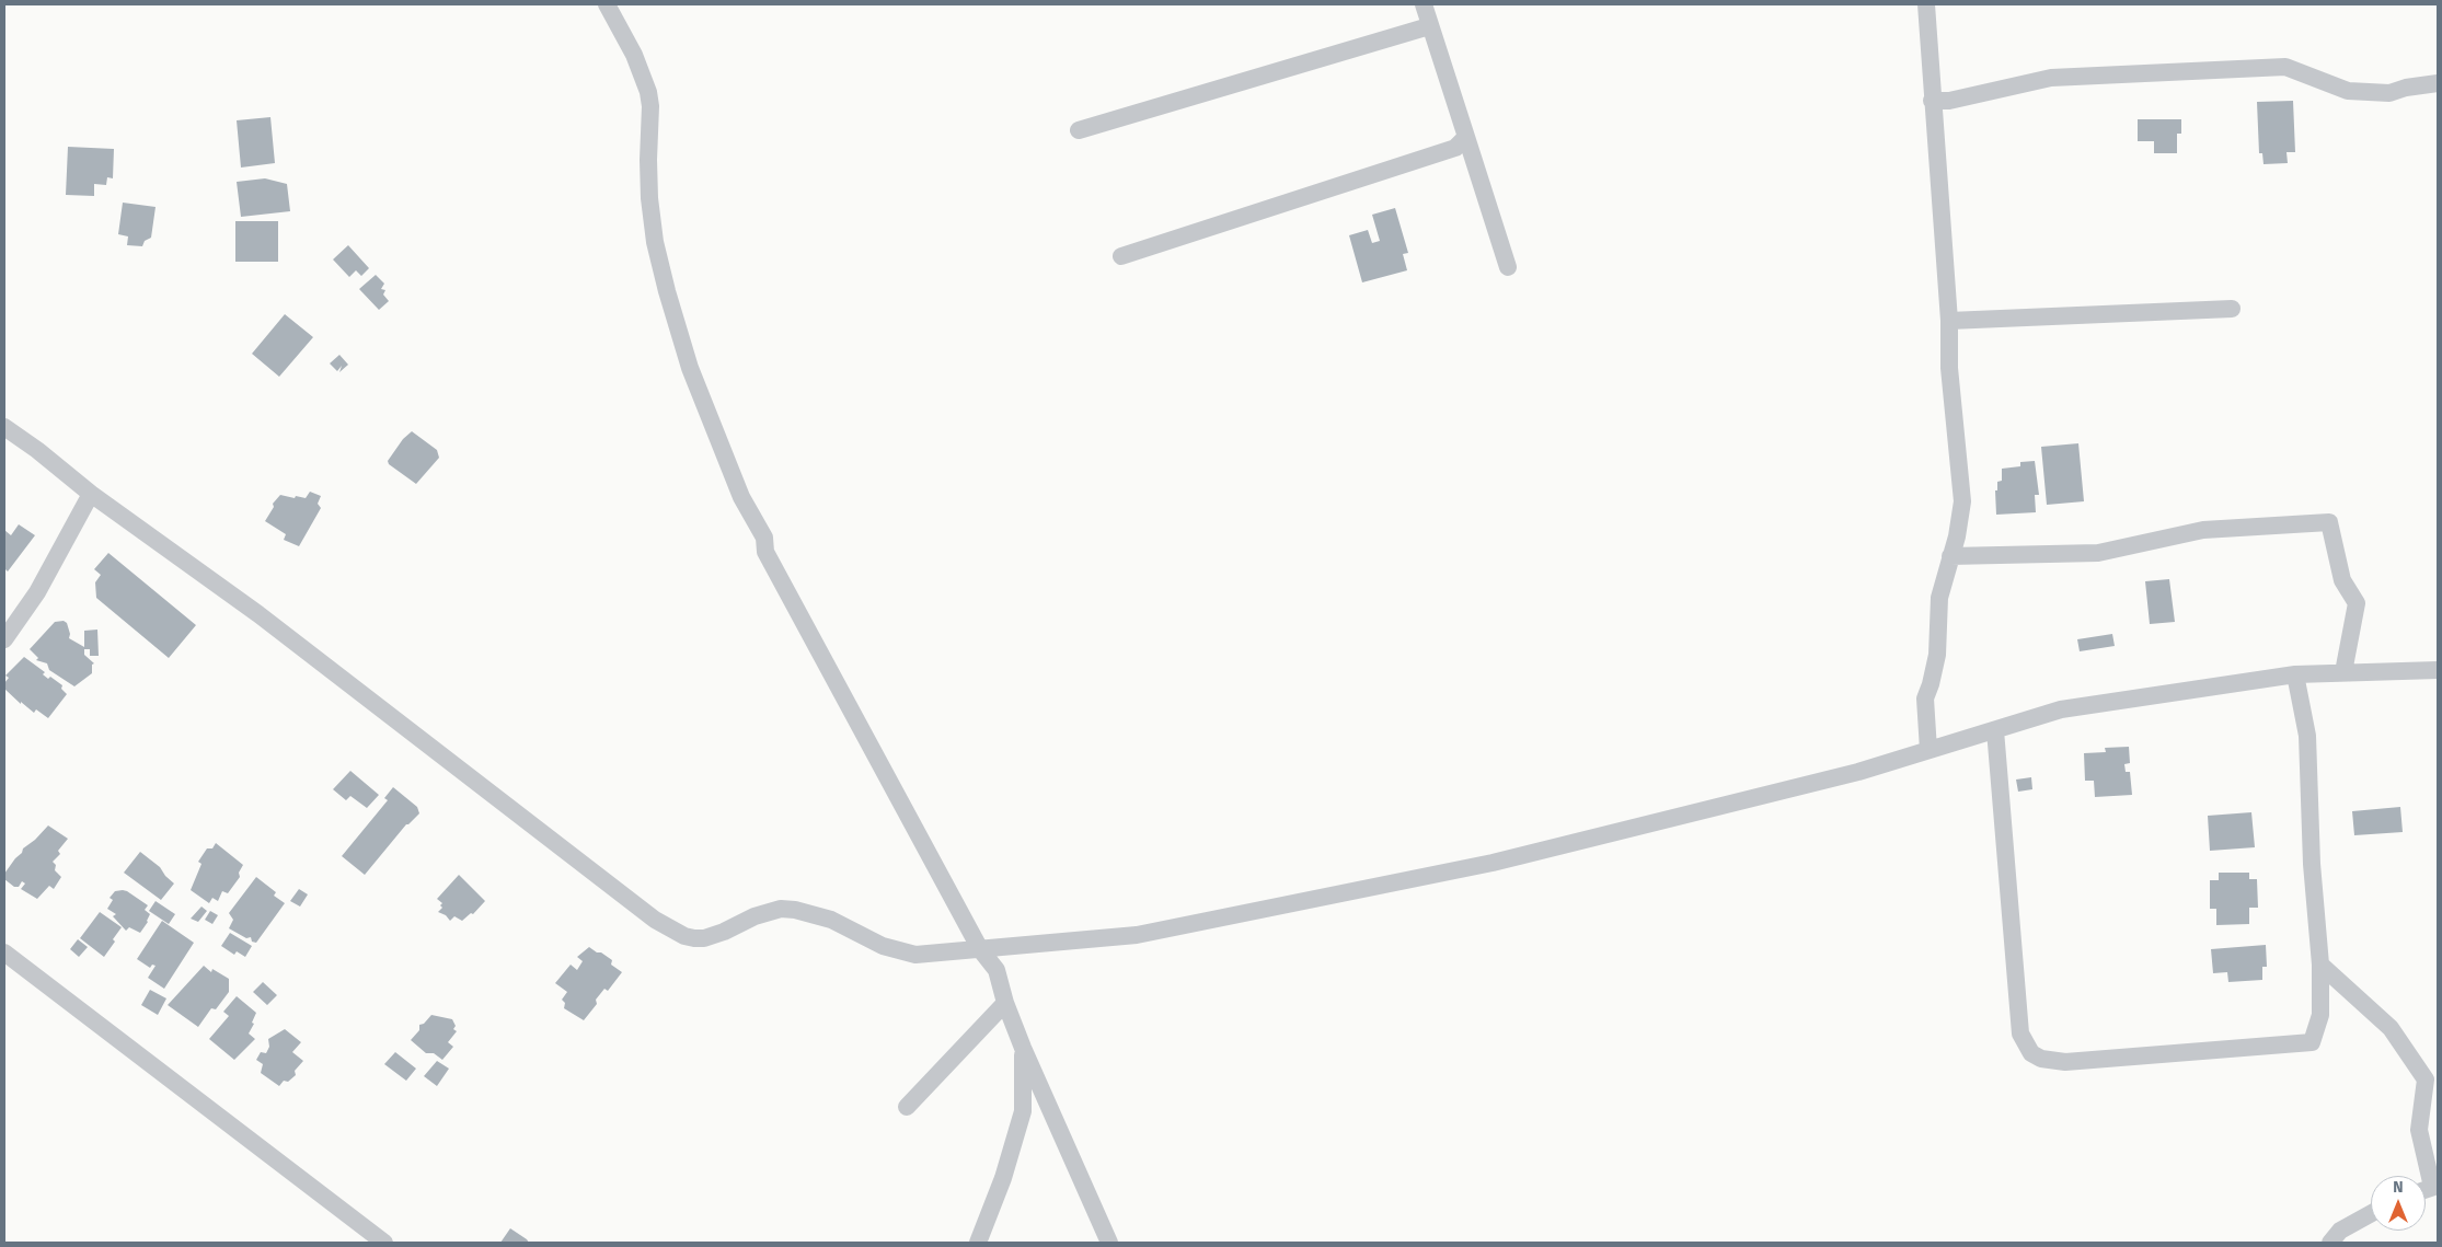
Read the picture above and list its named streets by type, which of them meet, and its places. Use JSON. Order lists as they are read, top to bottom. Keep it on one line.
{"north":"top"}
